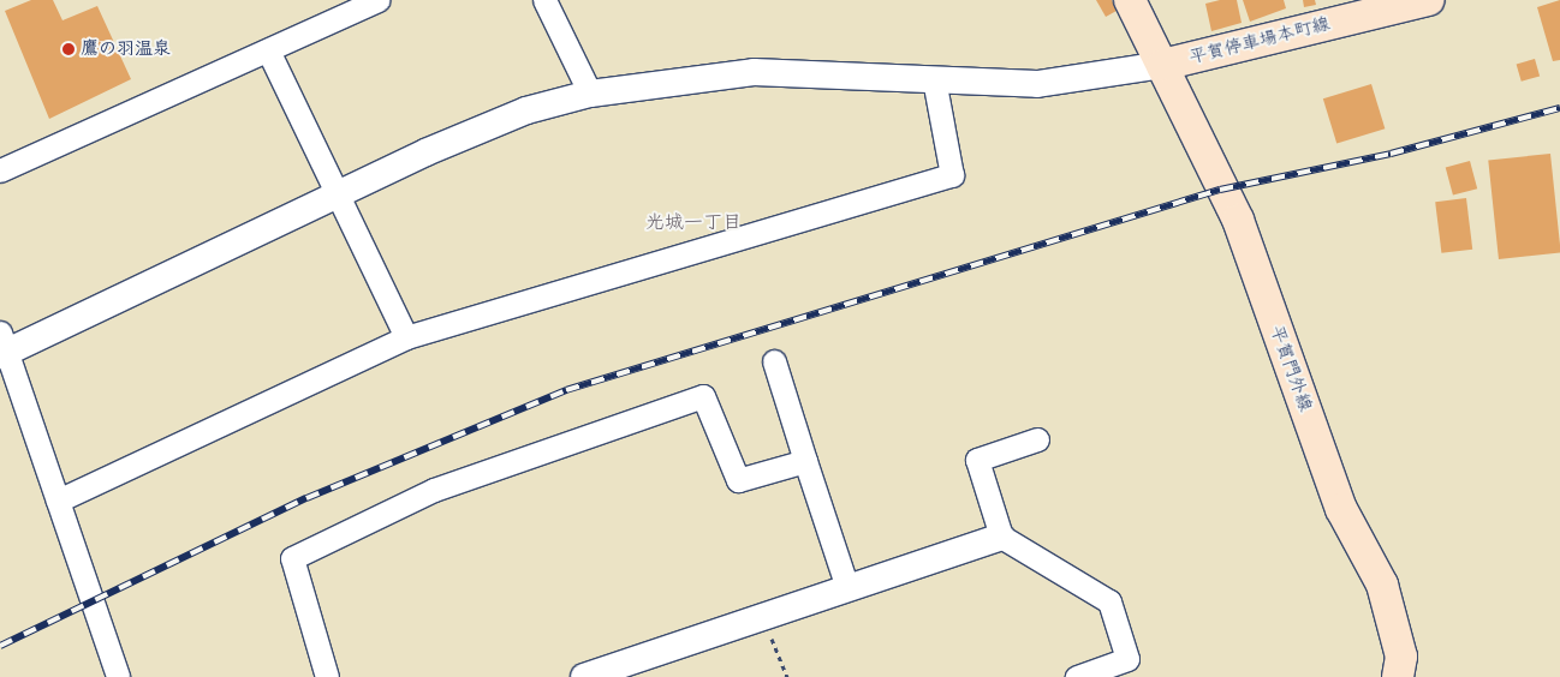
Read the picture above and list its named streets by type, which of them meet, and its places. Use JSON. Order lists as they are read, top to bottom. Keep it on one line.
{"streets":{"main road":["平賀停車場本町線","平賀門外線"]},"crossings":[["平賀停車場本町線","平賀門外線"]],"districts":["光城一丁目"],"places":["鷹の羽温泉"]}
